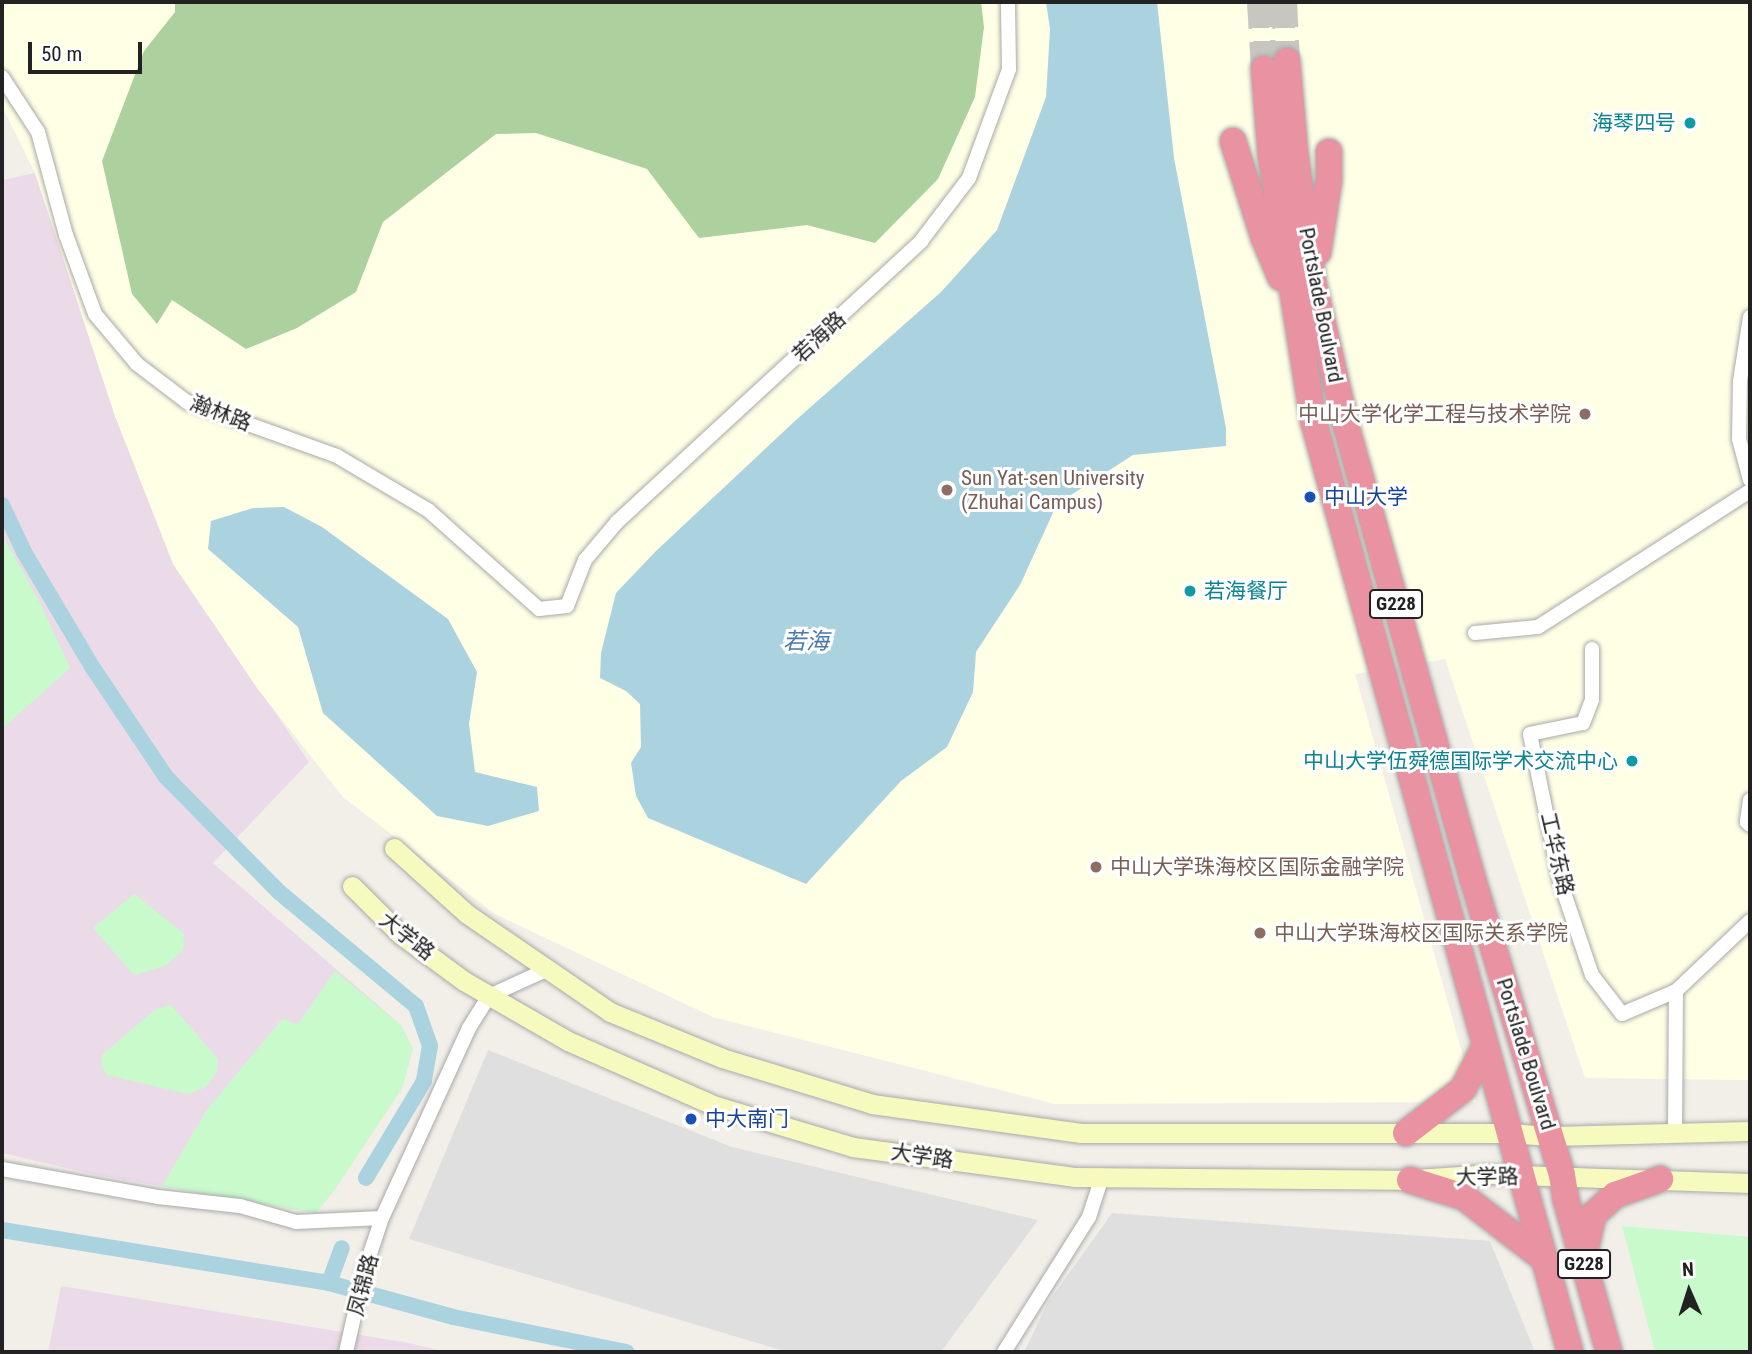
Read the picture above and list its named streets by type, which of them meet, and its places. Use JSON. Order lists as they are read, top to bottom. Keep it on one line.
{"streets":{"highway":["Portslade Boulvard","G228"],"street":["若海路","瀚林路","工华东路","大学路","凤锦路"]},"crossings":[["Portslade Boulvard","大学路"],["若海路","瀚林路"],["大学路","凤锦路"]],"water":["若海"],"places":["海琴四号","中山大学化学工程与技术学院","Sun Yat-sen University (Zhuhai Campus)","中山大学","若海餐厅","中山大学伍舜德国际学术交流中心","中山大学珠海校区国际金融学院","中山大学珠海校区国际关系学院","中大南门"],"scale_bar":"50 m","north":"top"}
